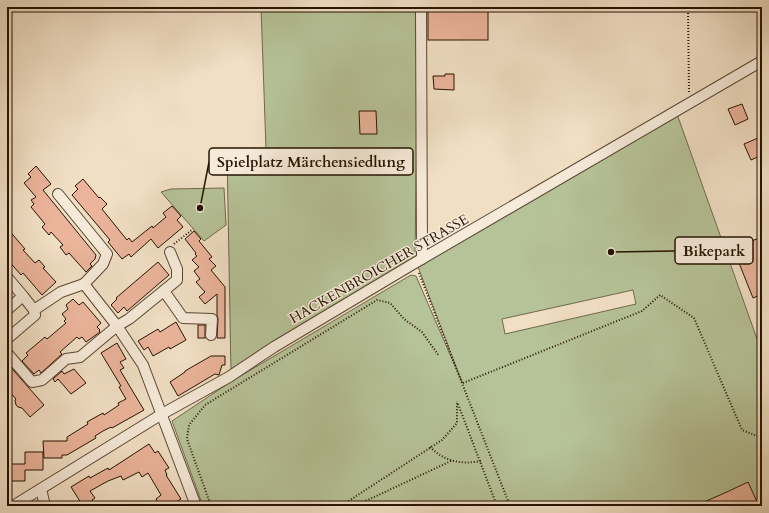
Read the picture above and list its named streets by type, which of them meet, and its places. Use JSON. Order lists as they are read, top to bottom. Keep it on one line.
{"streets":{"street":["HACKENBROICHER STRASSE"]},"places":["Spielplatz Märchensiedlung","Bikepark"]}
